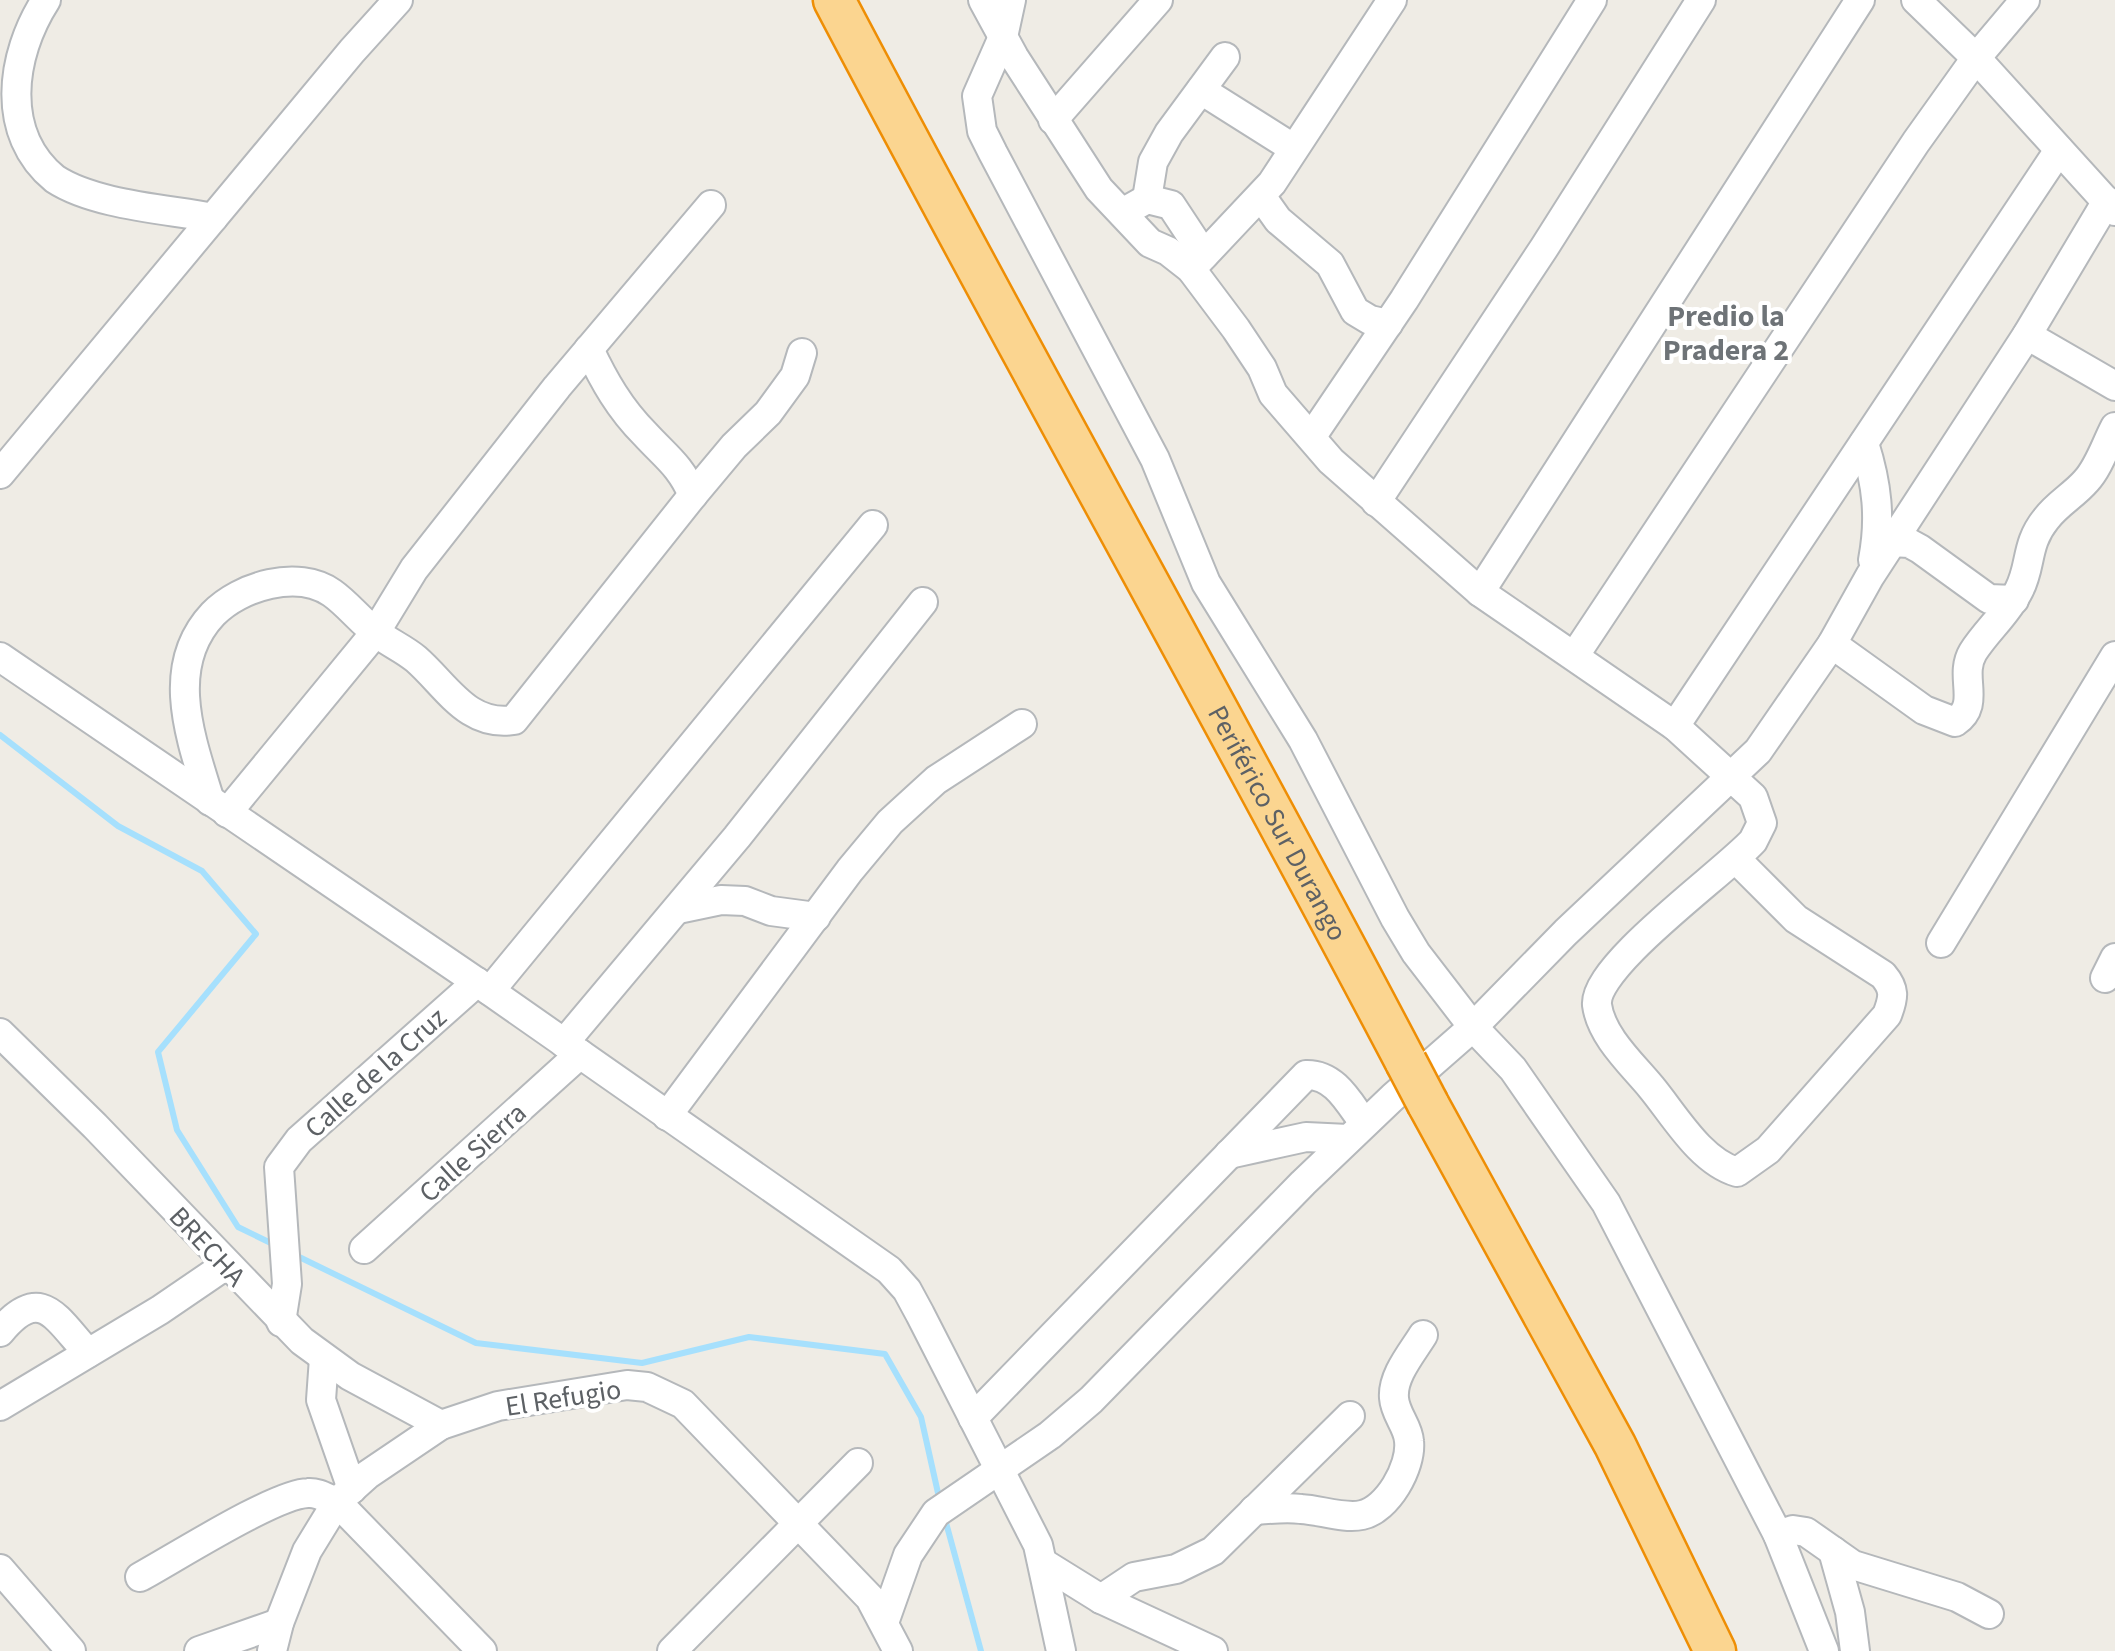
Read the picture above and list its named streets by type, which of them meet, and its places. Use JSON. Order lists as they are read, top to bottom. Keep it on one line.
{"streets":{"highway":["Periférico Sur Durango"],"street":["Calle de la Cruz","Calle Sierra","BRECHA","El Refugio"]},"crossings":[["Calle de la Cruz","BRECHA"],["BRECHA","El Refugio"]],"districts":["Predio la Pradera 2"]}
